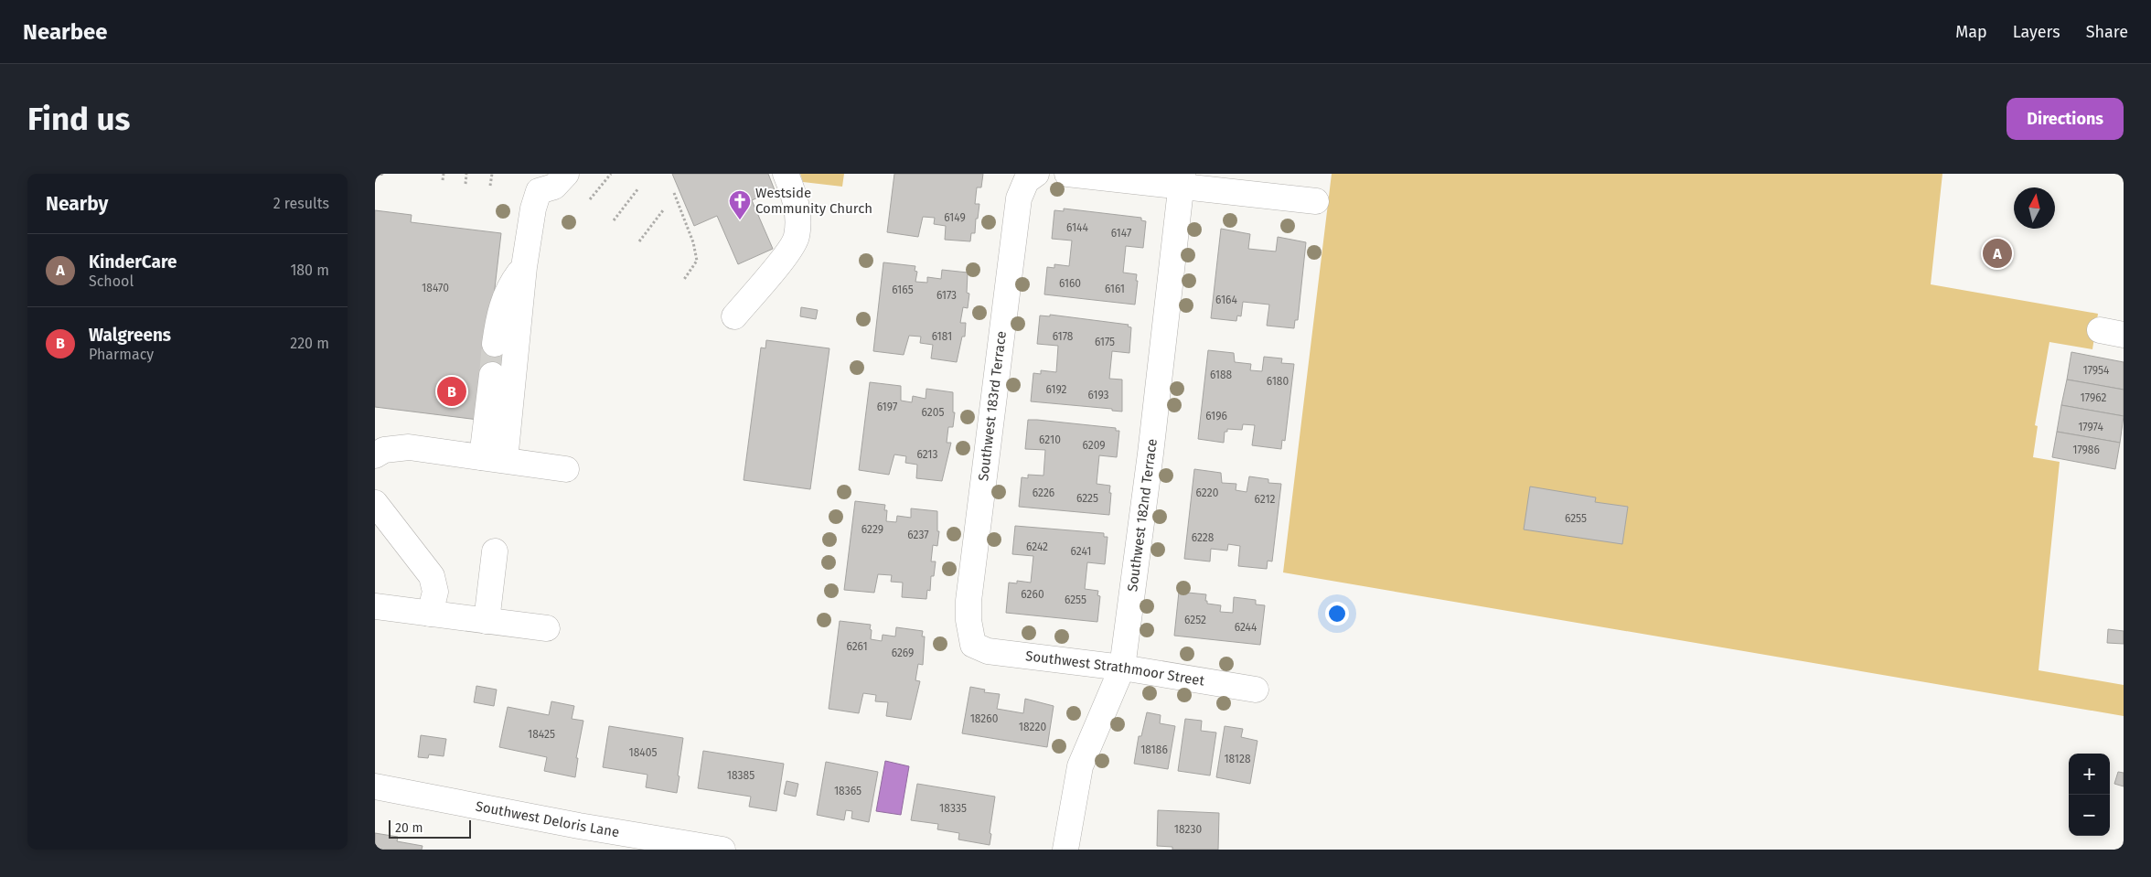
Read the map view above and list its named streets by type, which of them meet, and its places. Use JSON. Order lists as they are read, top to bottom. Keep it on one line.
{"streets":{"street":["Southwest 183rd Terrace","Southwest 182nd Terrace","Southwest Strathmoor Street","Southwest Deloris Lane"]},"crossings":[["Southwest 183rd Terrace","Southwest Strathmoor Street"],["Southwest 182nd Terrace","Southwest Strathmoor Street"]],"places":{"church":["Westside Community Church"]},"house_numbers":["6149","6144","6147","6160","18470","6161","6165","6173","6164","6181","6178","6175","17954","6188","6180","6192","6193","17962","6197","6205","6196","17974","6210","6209","17986","6213","6226","6220","6225","6212","6255","6229","6237","6228","6242","6241","6260","6255","6252","6244","6261","6269","18260","18220","18425","18186","18405","18128","18385","18365","18335","18230"],"scale_bar":"20 m","north":"top","page":{"header":"Nearbee","nav":["Map","Layers","Share"],"buttons":"Directions","title":"Find us","heading":["Nearby","2 results"],"list":[{"mark":"A","name":"KinderCare","note":"School","value":"180 m"},{"mark":"B","name":"Walgreens","note":"Pharmacy","value":"220 m"}],"pins":["A","B"],"map_buttons":["+","−"],"scale":"20 m"}}
